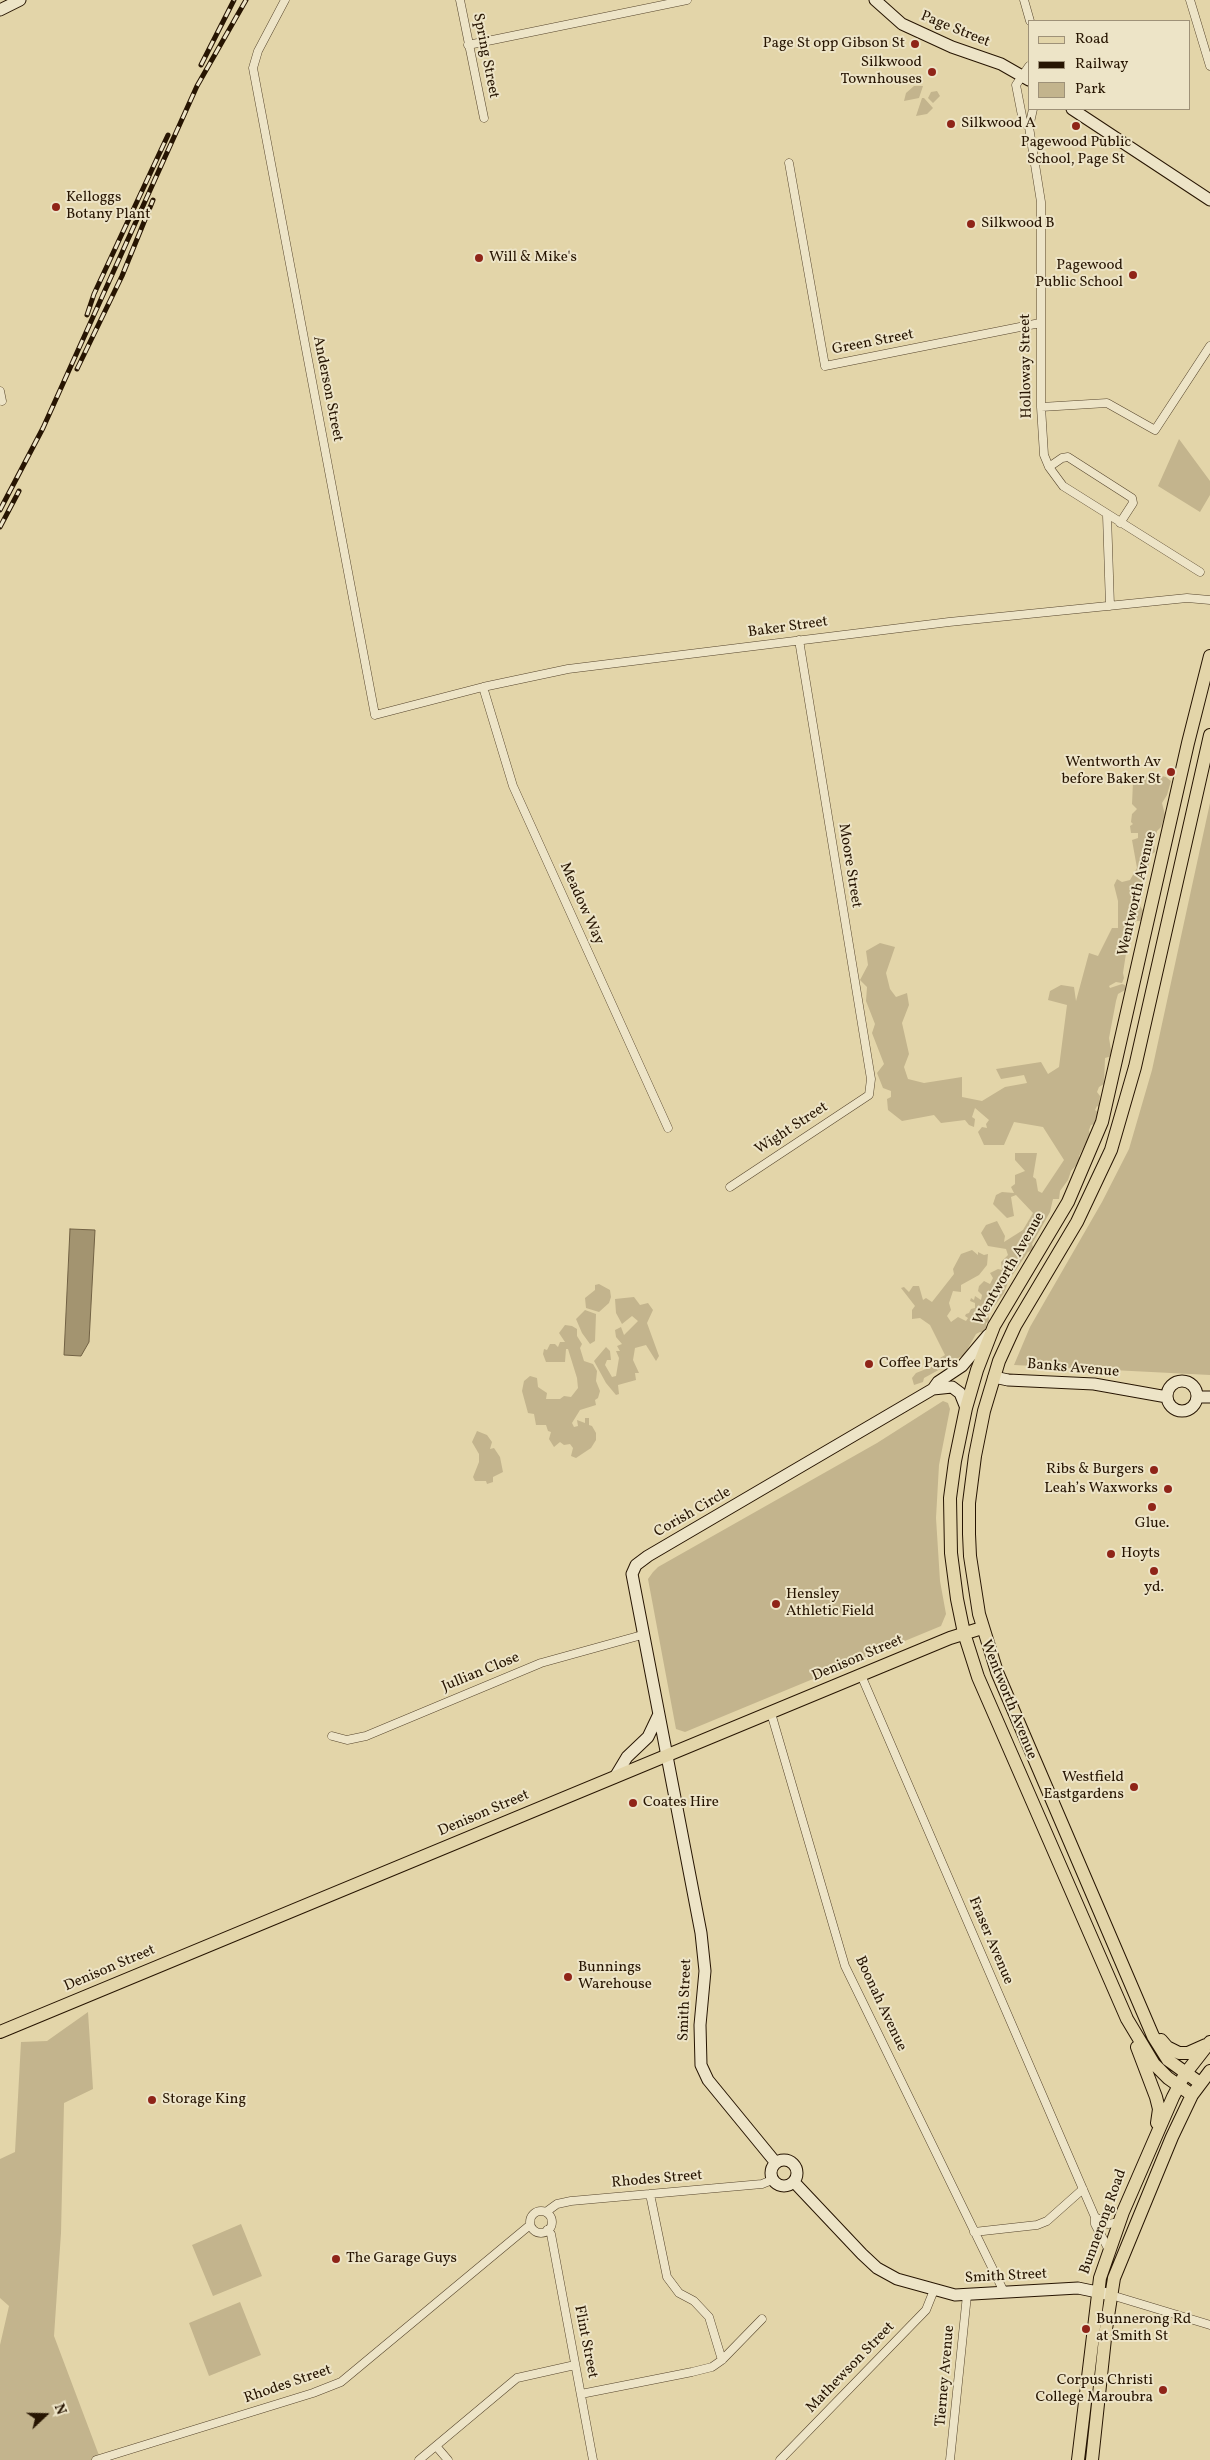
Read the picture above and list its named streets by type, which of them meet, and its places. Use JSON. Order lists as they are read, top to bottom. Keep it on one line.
{"streets":{"main road":["Wentworth Avenue","Banks Avenue","Denison Street","Bunnerong Road"],"street":["Page Street","Spring Street","Green Street","Holloway Street","Anderson Street","Baker Street","Moore Street","Meadow Way","Wight Street","Corish Circle","Jullian Close","Fraser Avenue","Smith Street","Boonah Avenue","Rhodes Street","Flint Street","Mathewson Street","Tierney Avenue"]},"crossings":[["Page Street","Holloway Street"],["Green Street","Holloway Street"],["Anderson Street","Baker Street"],["Baker Street","Moore Street"],["Baker Street","Meadow Way"],["Moore Street","Wight Street"],["Wentworth Avenue","Banks Avenue"],["Wentworth Avenue","Corish Circle"],["Wentworth Avenue","Denison Street"],["Wentworth Avenue","Bunnerong Road"],["Corish Circle","Denison Street"],["Corish Circle","Jullian Close"],["Corish Circle","Smith Street"],["Denison Street","Fraser Avenue"],["Denison Street","Smith Street"],["Denison Street","Boonah Avenue"],["Fraser Avenue","Bunnerong Road"],["Smith Street","Boonah Avenue"],["Smith Street","Rhodes Street"],["Smith Street","Bunnerong Road"],["Smith Street","Mathewson Street"],["Smith Street","Tierney Avenue"],["Rhodes Street","Flint Street"]],"places":["Page St opp Gibson St","Silkwood Townhouses","Silkwood A","Pagewood Public School, Page St","Kelloggs Botany Plant","Silkwood B","Will & Mike's","Pagewood Public School","Wentworth Av before Baker St","Coffee Parts","Ribs & Burgers","Leah’s Waxworks","Glue.","Hoyts","yd.","Hensley Athletic Field","Westfield Eastgardens","Coates Hire","Bunnings Warehouse","Storage King","The Garage Guys","Bunnerong Rd at Smith St","Corpus Christi College Maroubra"],"legend":["Road","Railway","Park"],"north":"right"}
